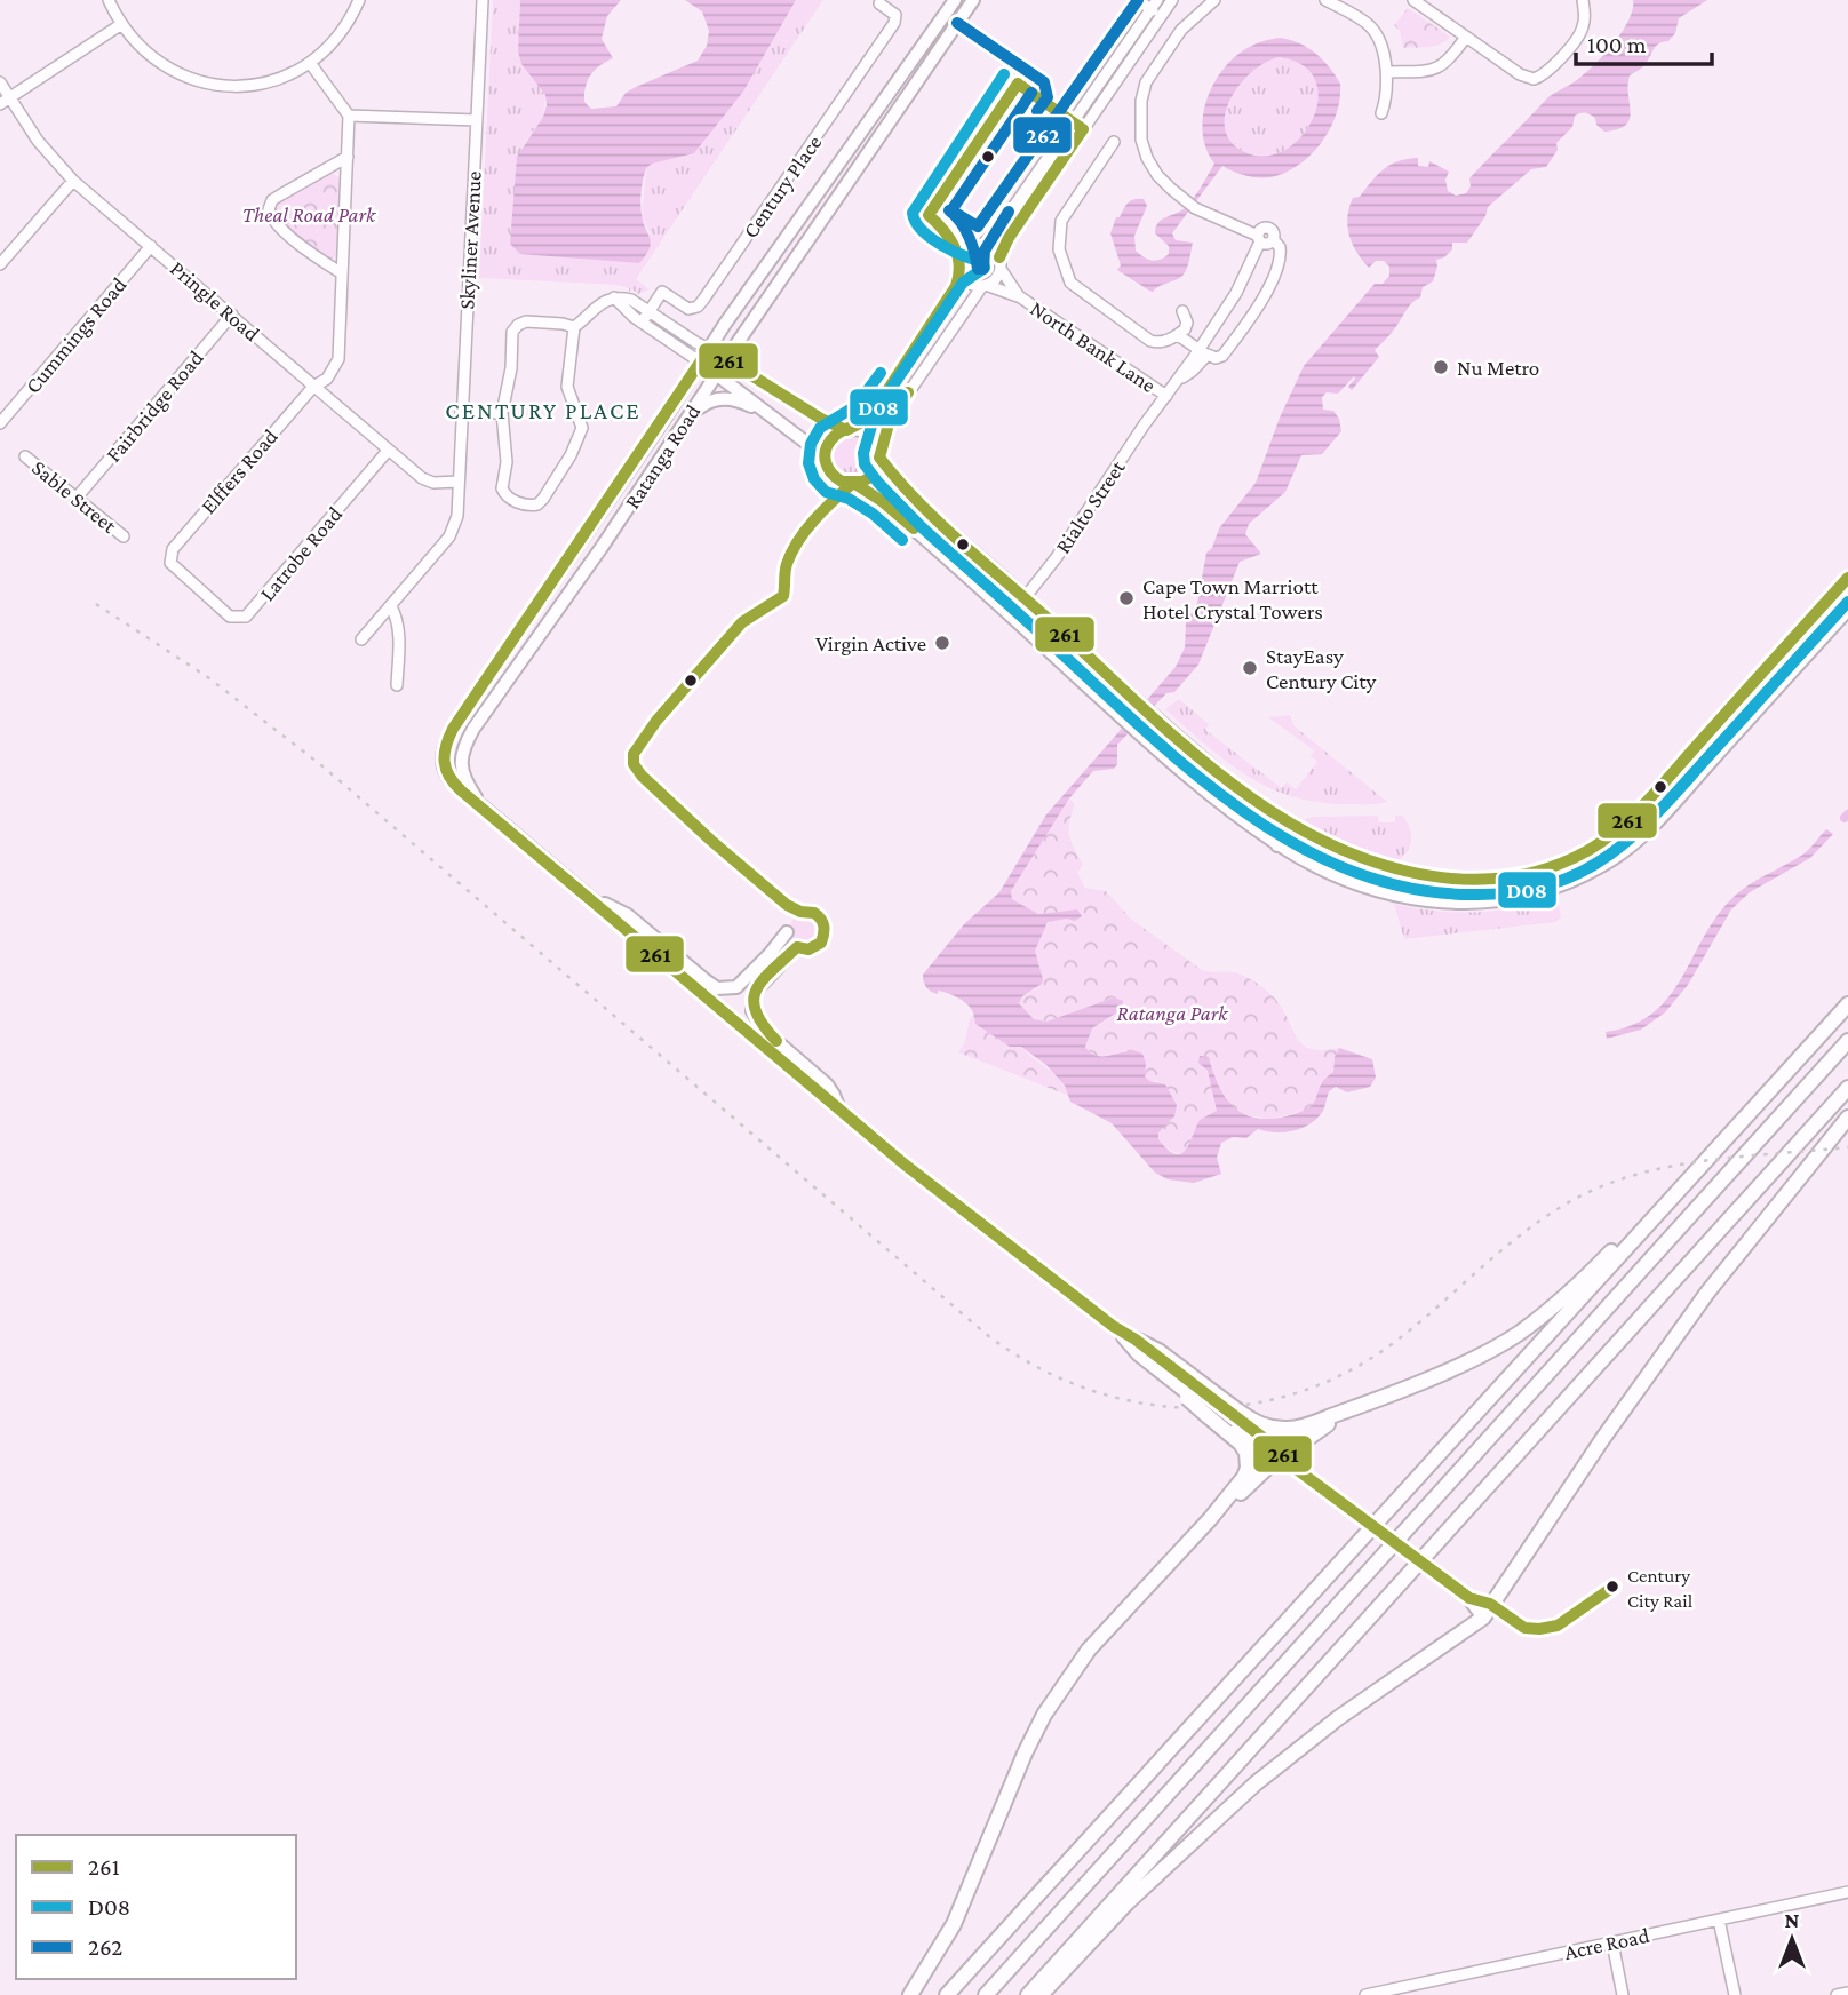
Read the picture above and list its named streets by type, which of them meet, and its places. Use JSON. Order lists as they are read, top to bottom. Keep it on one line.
{"streets":{"main road":["Ratanga Road"],"street":["Century Place","Skyliner Avenue","Pringle Road","Cummings Road","North Bank Lane","Fairbridge Road","Elffers Road","Sable Street","Rialto Street","Latrobe Road","Acre Road"]},"crossings":[["Skyliner Avenue","Pringle Road"],["Pringle Road","Cummings Road"],["Pringle Road","Fairbridge Road"],["Pringle Road","Elffers Road"],["Pringle Road","Latrobe Road"],["North Bank Lane","Rialto Street"],["Fairbridge Road","Sable Street"],["Elffers Road","Latrobe Road"]],"districts":["CENTURY PLACE"],"parks":["Theal Road Park","Ratanga Park"],"places":["Nu Metro","Cape Town Marriott Hotel Crystal Towers","Virgin Active","StayEasy Century City","Century City Rail"],"lines":["transit line 262","transit line D08","transit line 261"],"legend":["261","D08","262"],"scale_bar":"100 m","north":"top"}
